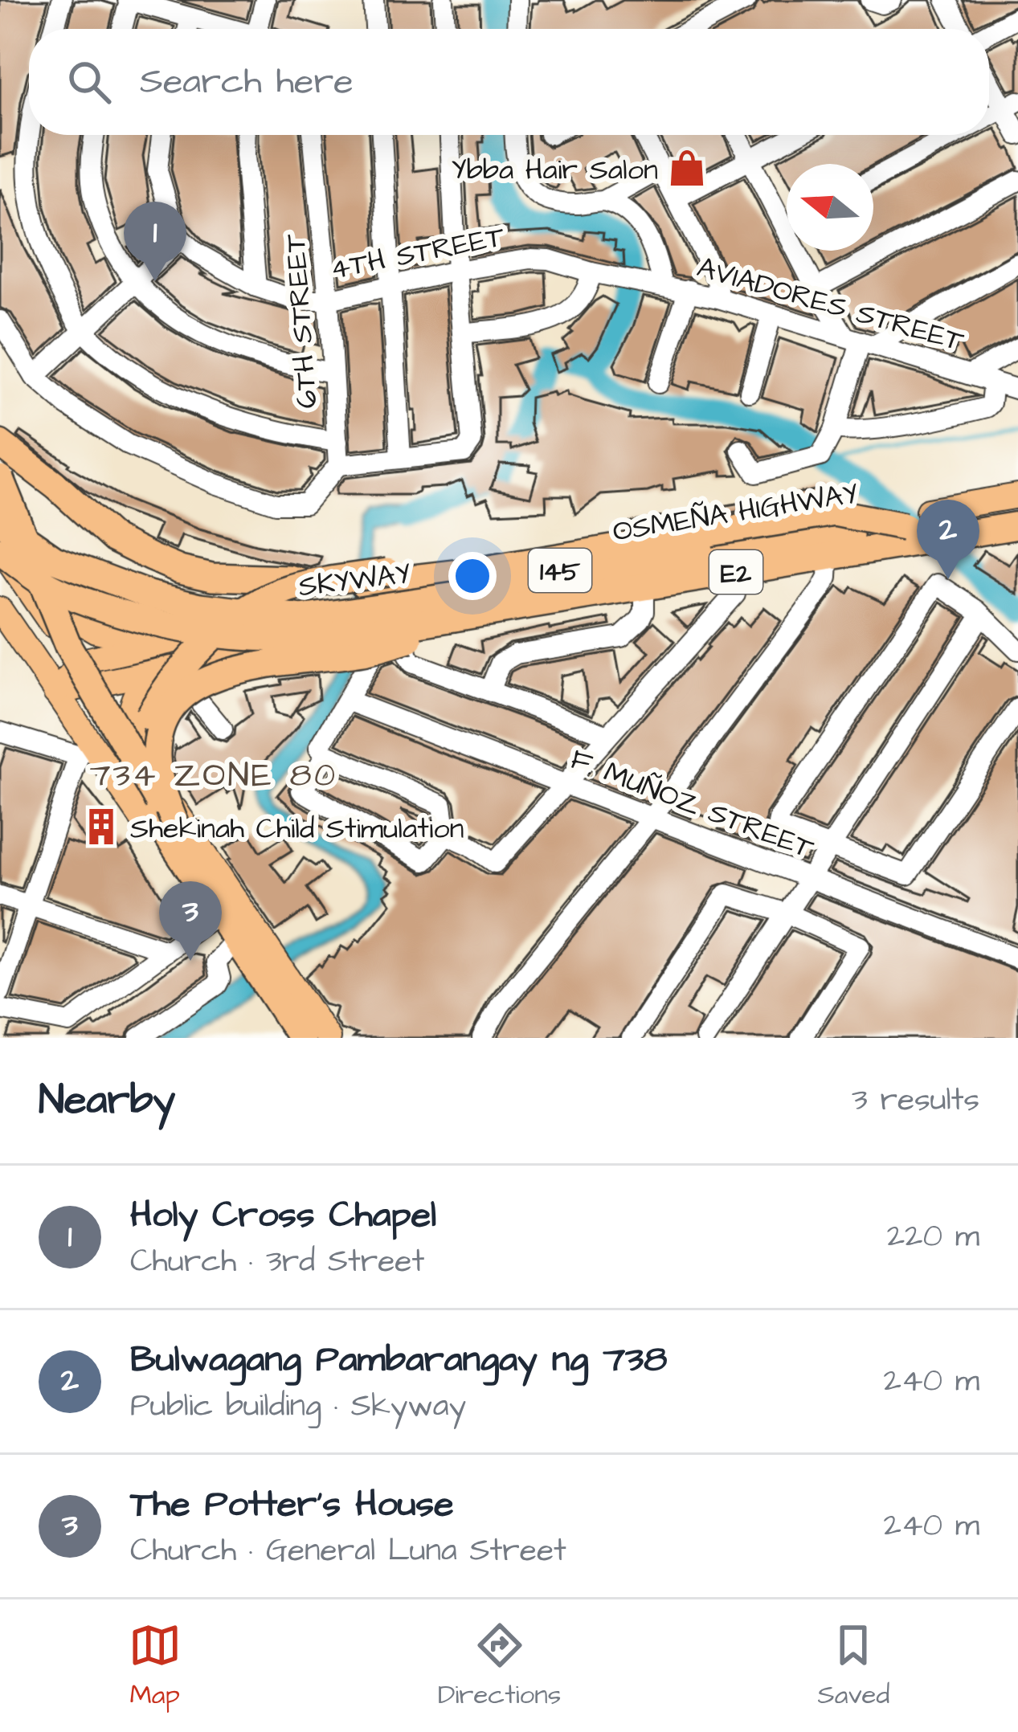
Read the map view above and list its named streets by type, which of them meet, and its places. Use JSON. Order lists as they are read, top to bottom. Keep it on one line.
{"streets":{"highway":["E2","SKYWAY"],"main road":["OSMEÑA HIGHWAY","145"],"street":["4TH STREET","AVIADORES STREET","6TH STREET","F. MUÑOZ STREET"]},"crossings":[["4TH STREET","AVIADORES STREET"],["4TH STREET","6TH STREET"],["OSMEÑA HIGHWAY","145"],["OSMEÑA HIGHWAY","SKYWAY"],["145","SKYWAY"]],"districts":["734 ZONE 80"],"places":{"shop":["Ybba Hair Salon"],"building":["Shekinah Child Stimulation"]},"north":"left","page":{"search":"Search here","pins":["1","2","3"],"heading":["Nearby","3 results"],"list":[{"mark":"1","name":"Holy Cross Chapel","note":"Church · 3rd Street","value":"220 m"},{"mark":"2","name":"Bulwagang Pambarangay ng 738","note":"Public building · Skyway","value":"240 m"},{"mark":"3","name":"The Potter's House","note":"Church · General Luna Street","value":"240 m"}],"nav":["Map","Directions","Saved"]}}
